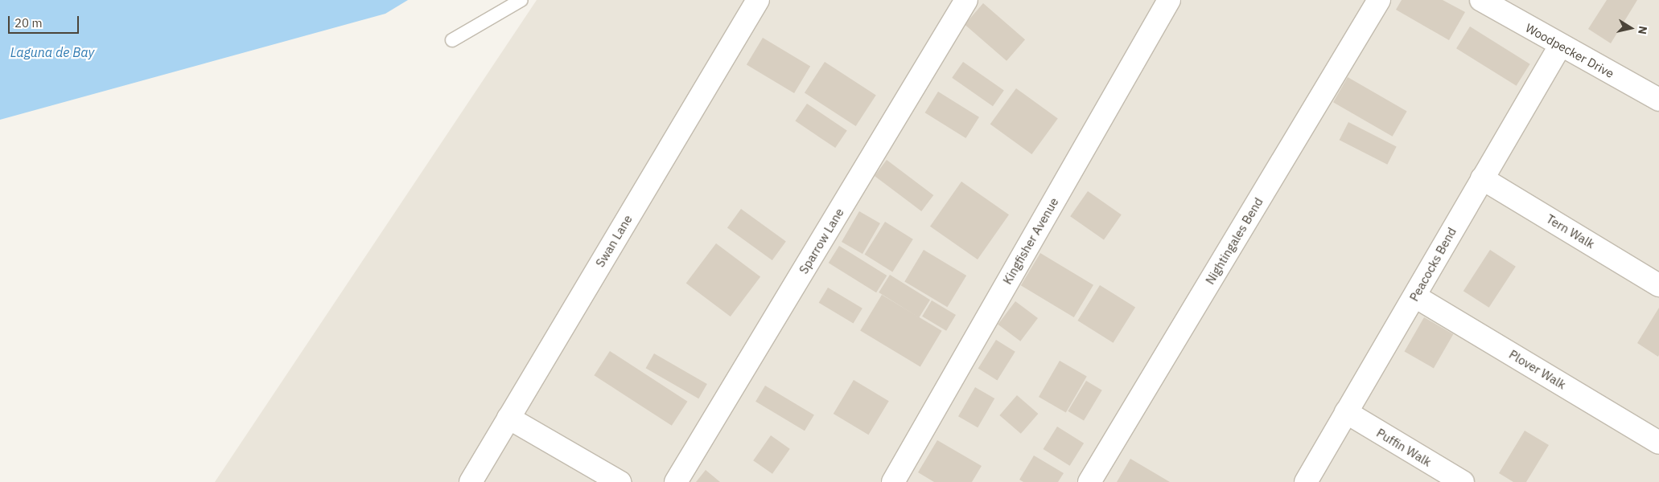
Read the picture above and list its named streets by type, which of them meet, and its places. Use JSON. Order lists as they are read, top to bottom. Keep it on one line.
{"streets":{"street":["Woodpecker Drive","Tern Walk","Swan Lane","Sparrow Lane","Kingfisher Avenue","Nightingales Bend","Peacocks Bend","Plover Walk","Puffin Walk"]},"crossings":[["Woodpecker Drive","Peacocks Bend"],["Tern Walk","Peacocks Bend"],["Peacocks Bend","Plover Walk"],["Peacocks Bend","Puffin Walk"]],"water":["Laguna de Bay"],"scale_bar":"20 m","north":"right"}
